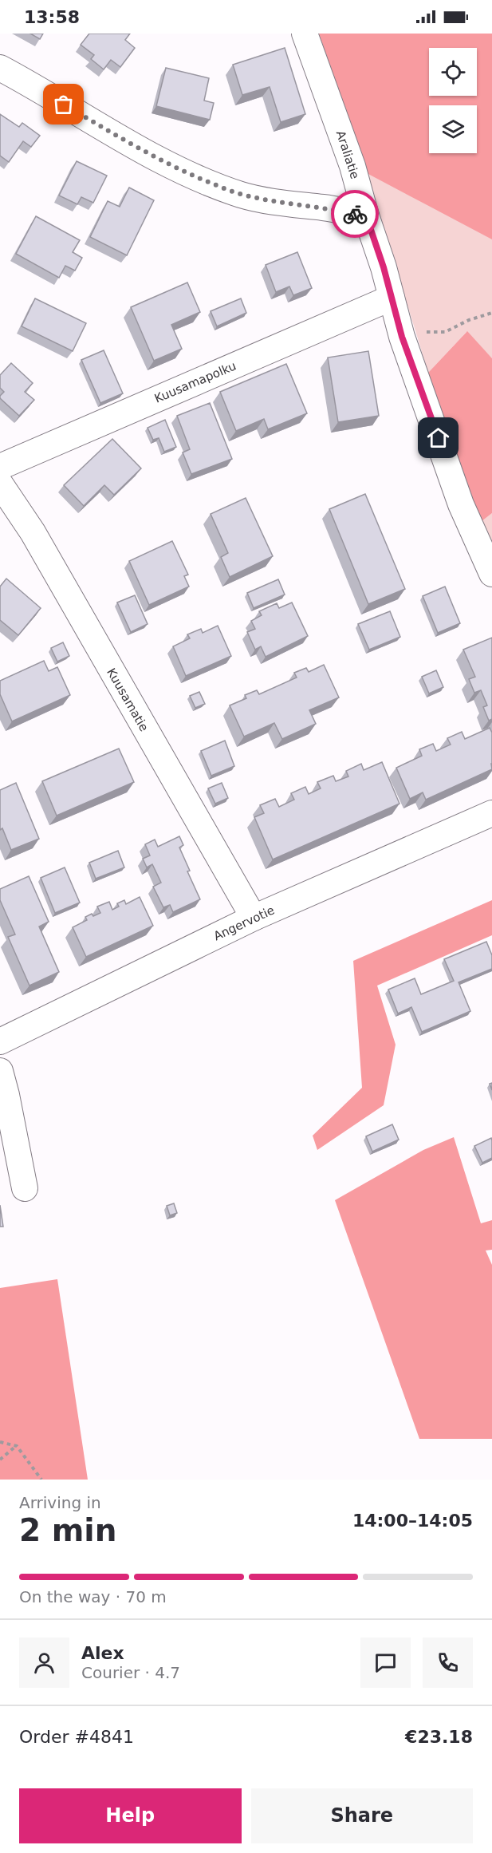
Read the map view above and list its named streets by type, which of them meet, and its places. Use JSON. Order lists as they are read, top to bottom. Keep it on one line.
{"streets":{"street":["Araliatie","Kuusamapolku","Kuusamatie","Angervotie"]},"crossings":[["Araliatie","Kuusamapolku"],["Kuusamatie","Angervotie"]],"page":{"status":"13:58","heading":["2 min","Arriving in","14:00–14:05"],"panel":["Alex","Courier · 4.7","Order #4841","€23.18"],"bar":"On the way · 70 m","buttons":["Help","Share"]}}
